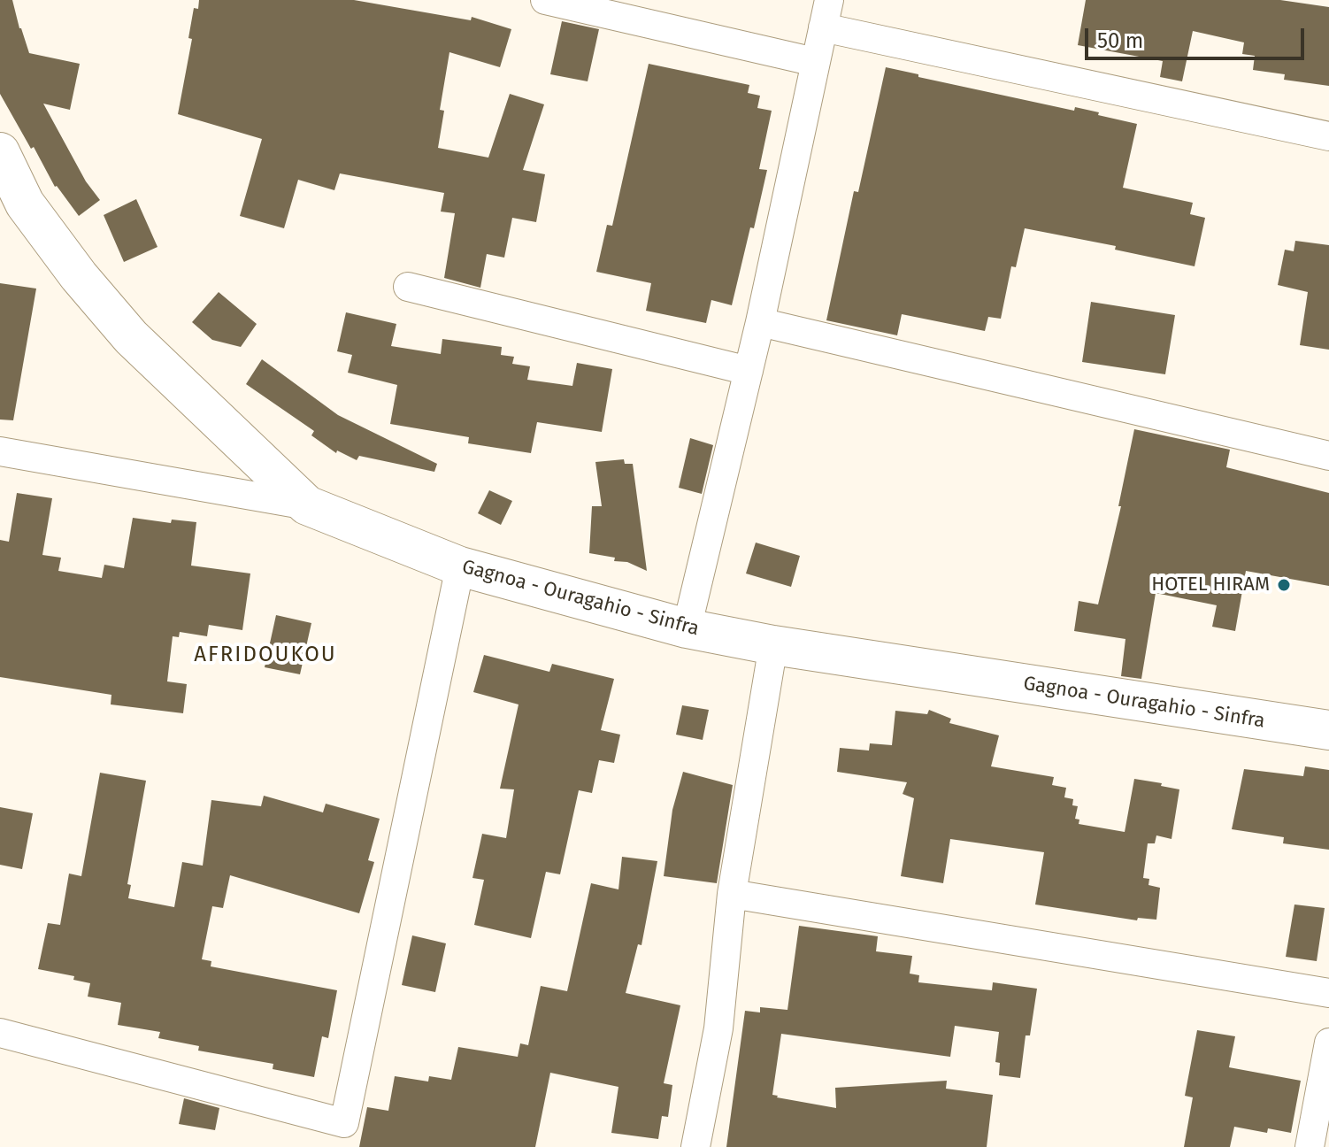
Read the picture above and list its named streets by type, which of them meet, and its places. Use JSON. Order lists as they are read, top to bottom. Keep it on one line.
{"streets":{"main road":["Gagnoa - Ouragahio - Sinfra"]},"districts":["AFRIDOUKOU"],"places":["HOTEL HIRAM"],"scale_bar":"50 m"}
